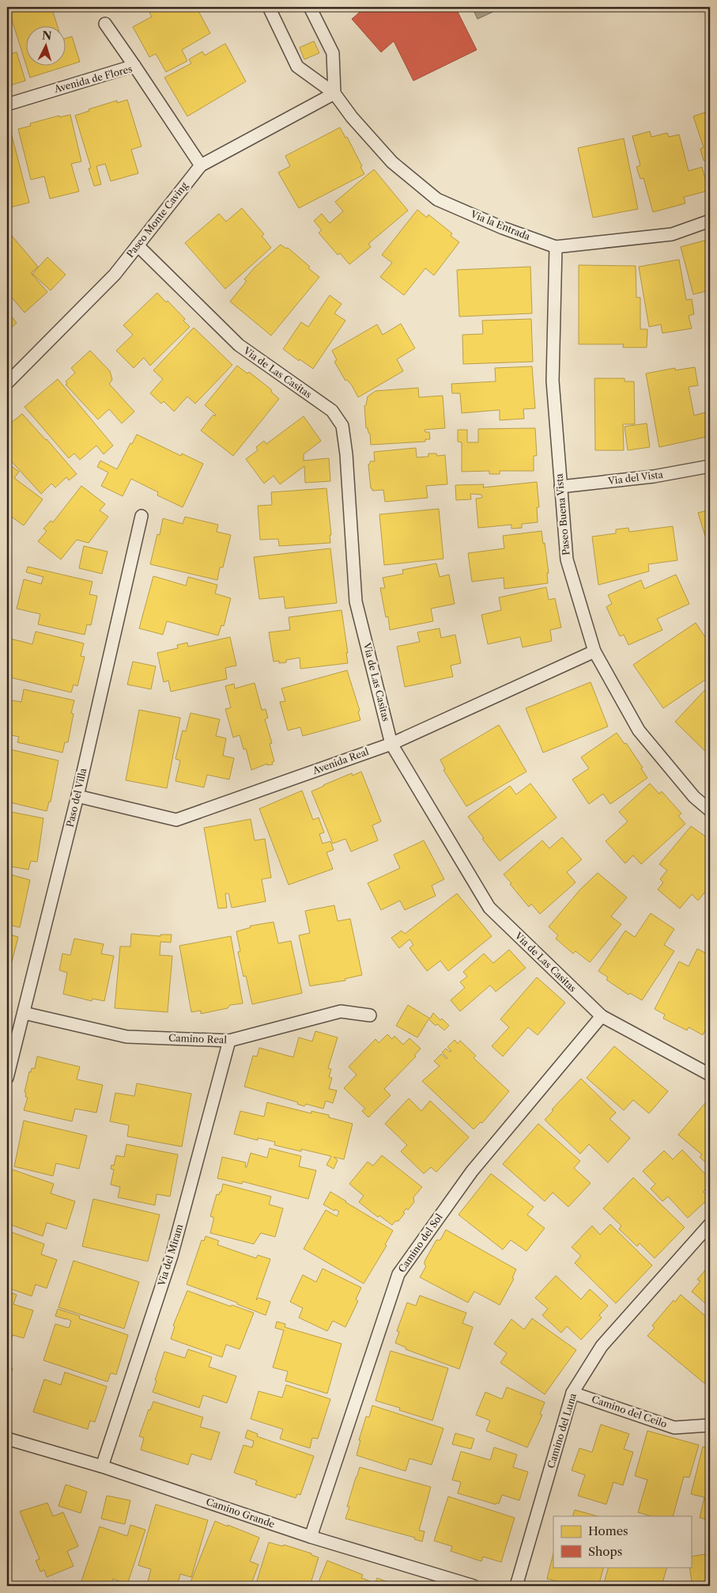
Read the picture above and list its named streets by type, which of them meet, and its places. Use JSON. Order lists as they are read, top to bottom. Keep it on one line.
{"streets":{"lane":["Avenida de Flores","Paseo Monte Caving","Via la Entrada","Via de Las Casitas","Via del Vista","Paseo Buena Vista","Avenida Real","Paso del Villa","Camino Real","Camino del Sol","Via del Miram","Camino del Ceilo","Camino del Luna","Camino Grande"]},"crossings":[["Avenida de Flores","Paseo Monte Caving"],["Paseo Monte Caving","Via la Entrada"],["Paseo Monte Caving","Via de Las Casitas"],["Via la Entrada","Paseo Buena Vista"],["Via de Las Casitas","Avenida Real"],["Via de Las Casitas","Camino del Sol"],["Via del Vista","Paseo Buena Vista"],["Paseo Buena Vista","Avenida Real"],["Avenida Real","Paso del Villa"],["Paso del Villa","Camino Real"],["Camino Real","Via del Miram"],["Camino del Sol","Camino Grande"],["Via del Miram","Camino Grande"],["Camino del Ceilo","Camino del Luna"]],"legend":["Homes","Shops"],"north":"top"}
